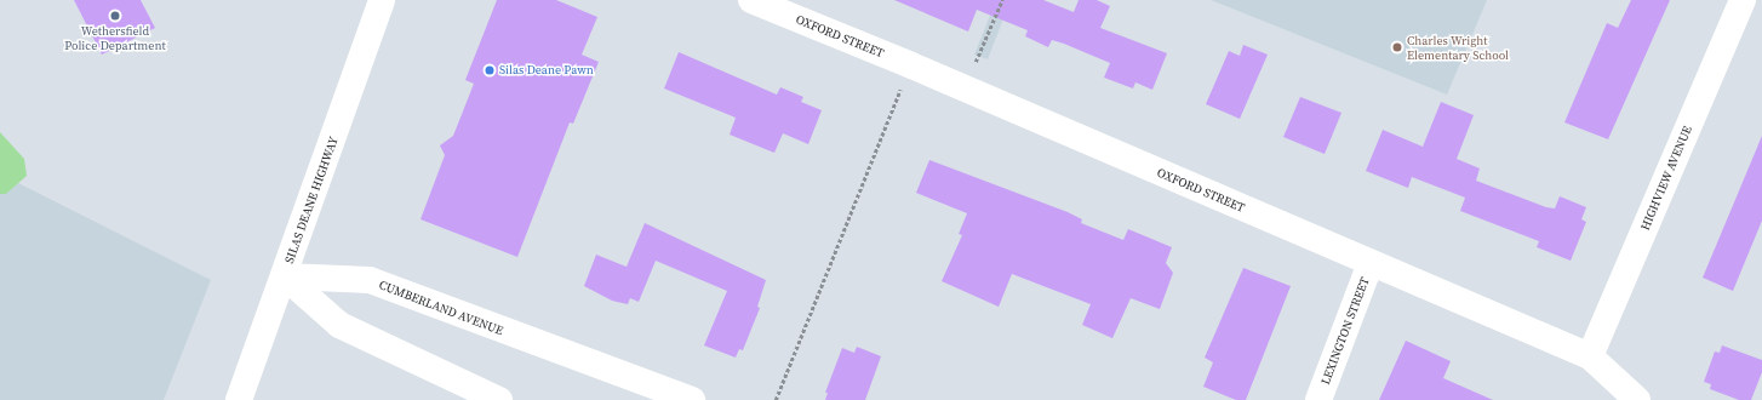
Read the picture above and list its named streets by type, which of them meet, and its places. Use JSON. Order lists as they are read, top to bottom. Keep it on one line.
{"streets":{"street":["OXFORD STREET","HIGHVIEW AVENUE","SILAS DEANE HIGHWAY","CUMBERLAND AVENUE","LEXINGTON STREET"]},"crossings":[["OXFORD STREET","HIGHVIEW AVENUE"],["OXFORD STREET","LEXINGTON STREET"],["SILAS DEANE HIGHWAY","CUMBERLAND AVENUE"]],"places":["Wethersfield Police Department","Charles Wright Elementary School","Silas Deane Pawn"]}
